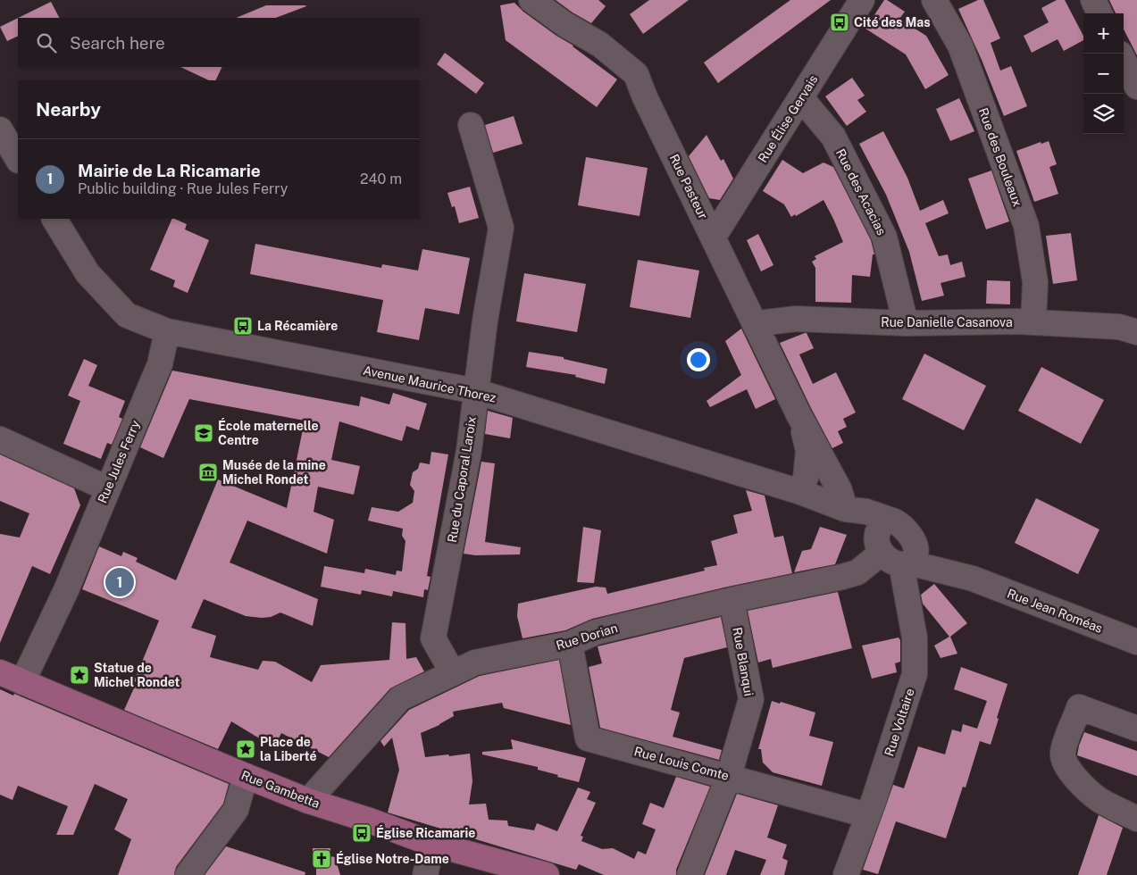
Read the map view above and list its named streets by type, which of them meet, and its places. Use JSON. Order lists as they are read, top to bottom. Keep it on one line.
{"streets":{"main road":["Rue Gambetta"],"street":["Rue Élise Gervais","Rue des Bouleaux","Rue Pasteur","Rue des Acacias","Rue Danielle Casanova","Avenue Maurice Thorez","Rue Jules Ferry","Rue du Caporal Laroix","Rue Jean Roméas","Rue Dorian","Rue Blanqui","Rue Voltaire","Rue Louis Comte"]},"crossings":[["Rue Élise Gervais","Rue Pasteur"],["Rue Élise Gervais","Rue des Acacias"],["Rue des Bouleaux","Rue Danielle Casanova"],["Rue Pasteur","Rue Danielle Casanova"],["Rue Pasteur","Avenue Maurice Thorez"],["Rue des Acacias","Rue Danielle Casanova"],["Avenue Maurice Thorez","Rue Jules Ferry"],["Avenue Maurice Thorez","Rue du Caporal Laroix"],["Avenue Maurice Thorez","Rue Jean Roméas"],["Avenue Maurice Thorez","Rue Dorian"],["Avenue Maurice Thorez","Rue Voltaire"],["Rue Jules Ferry","Rue Gambetta"],["Rue du Caporal Laroix","Rue Dorian"],["Rue Jean Roméas","Rue Dorian"],["Rue Jean Roméas","Rue Voltaire"],["Rue Dorian","Rue Blanqui"],["Rue Dorian","Rue Voltaire"],["Rue Dorian","Rue Louis Comte"],["Rue Dorian","Rue Gambetta"],["Rue Blanqui","Rue Louis Comte"],["Rue Voltaire","Rue Louis Comte"]],"places":{"bus stop":["Cité des Mas","La Récamière","Église Ricamarie"],"school or university":["École maternelle Centre"],"museum":["Musée de la mine Michel Rondet"],"place":["Statue de Michel Rondet","Place de la Liberté"],"church":["Église Notre-Dame"]},"page":{"map_buttons":["+","−"],"search":"Search here","heading":"Nearby","list":[{"mark":"1","name":"Mairie de La Ricamarie","note":"Public building · Rue Jules Ferry","value":"240 m"}],"pins":"1"}}
